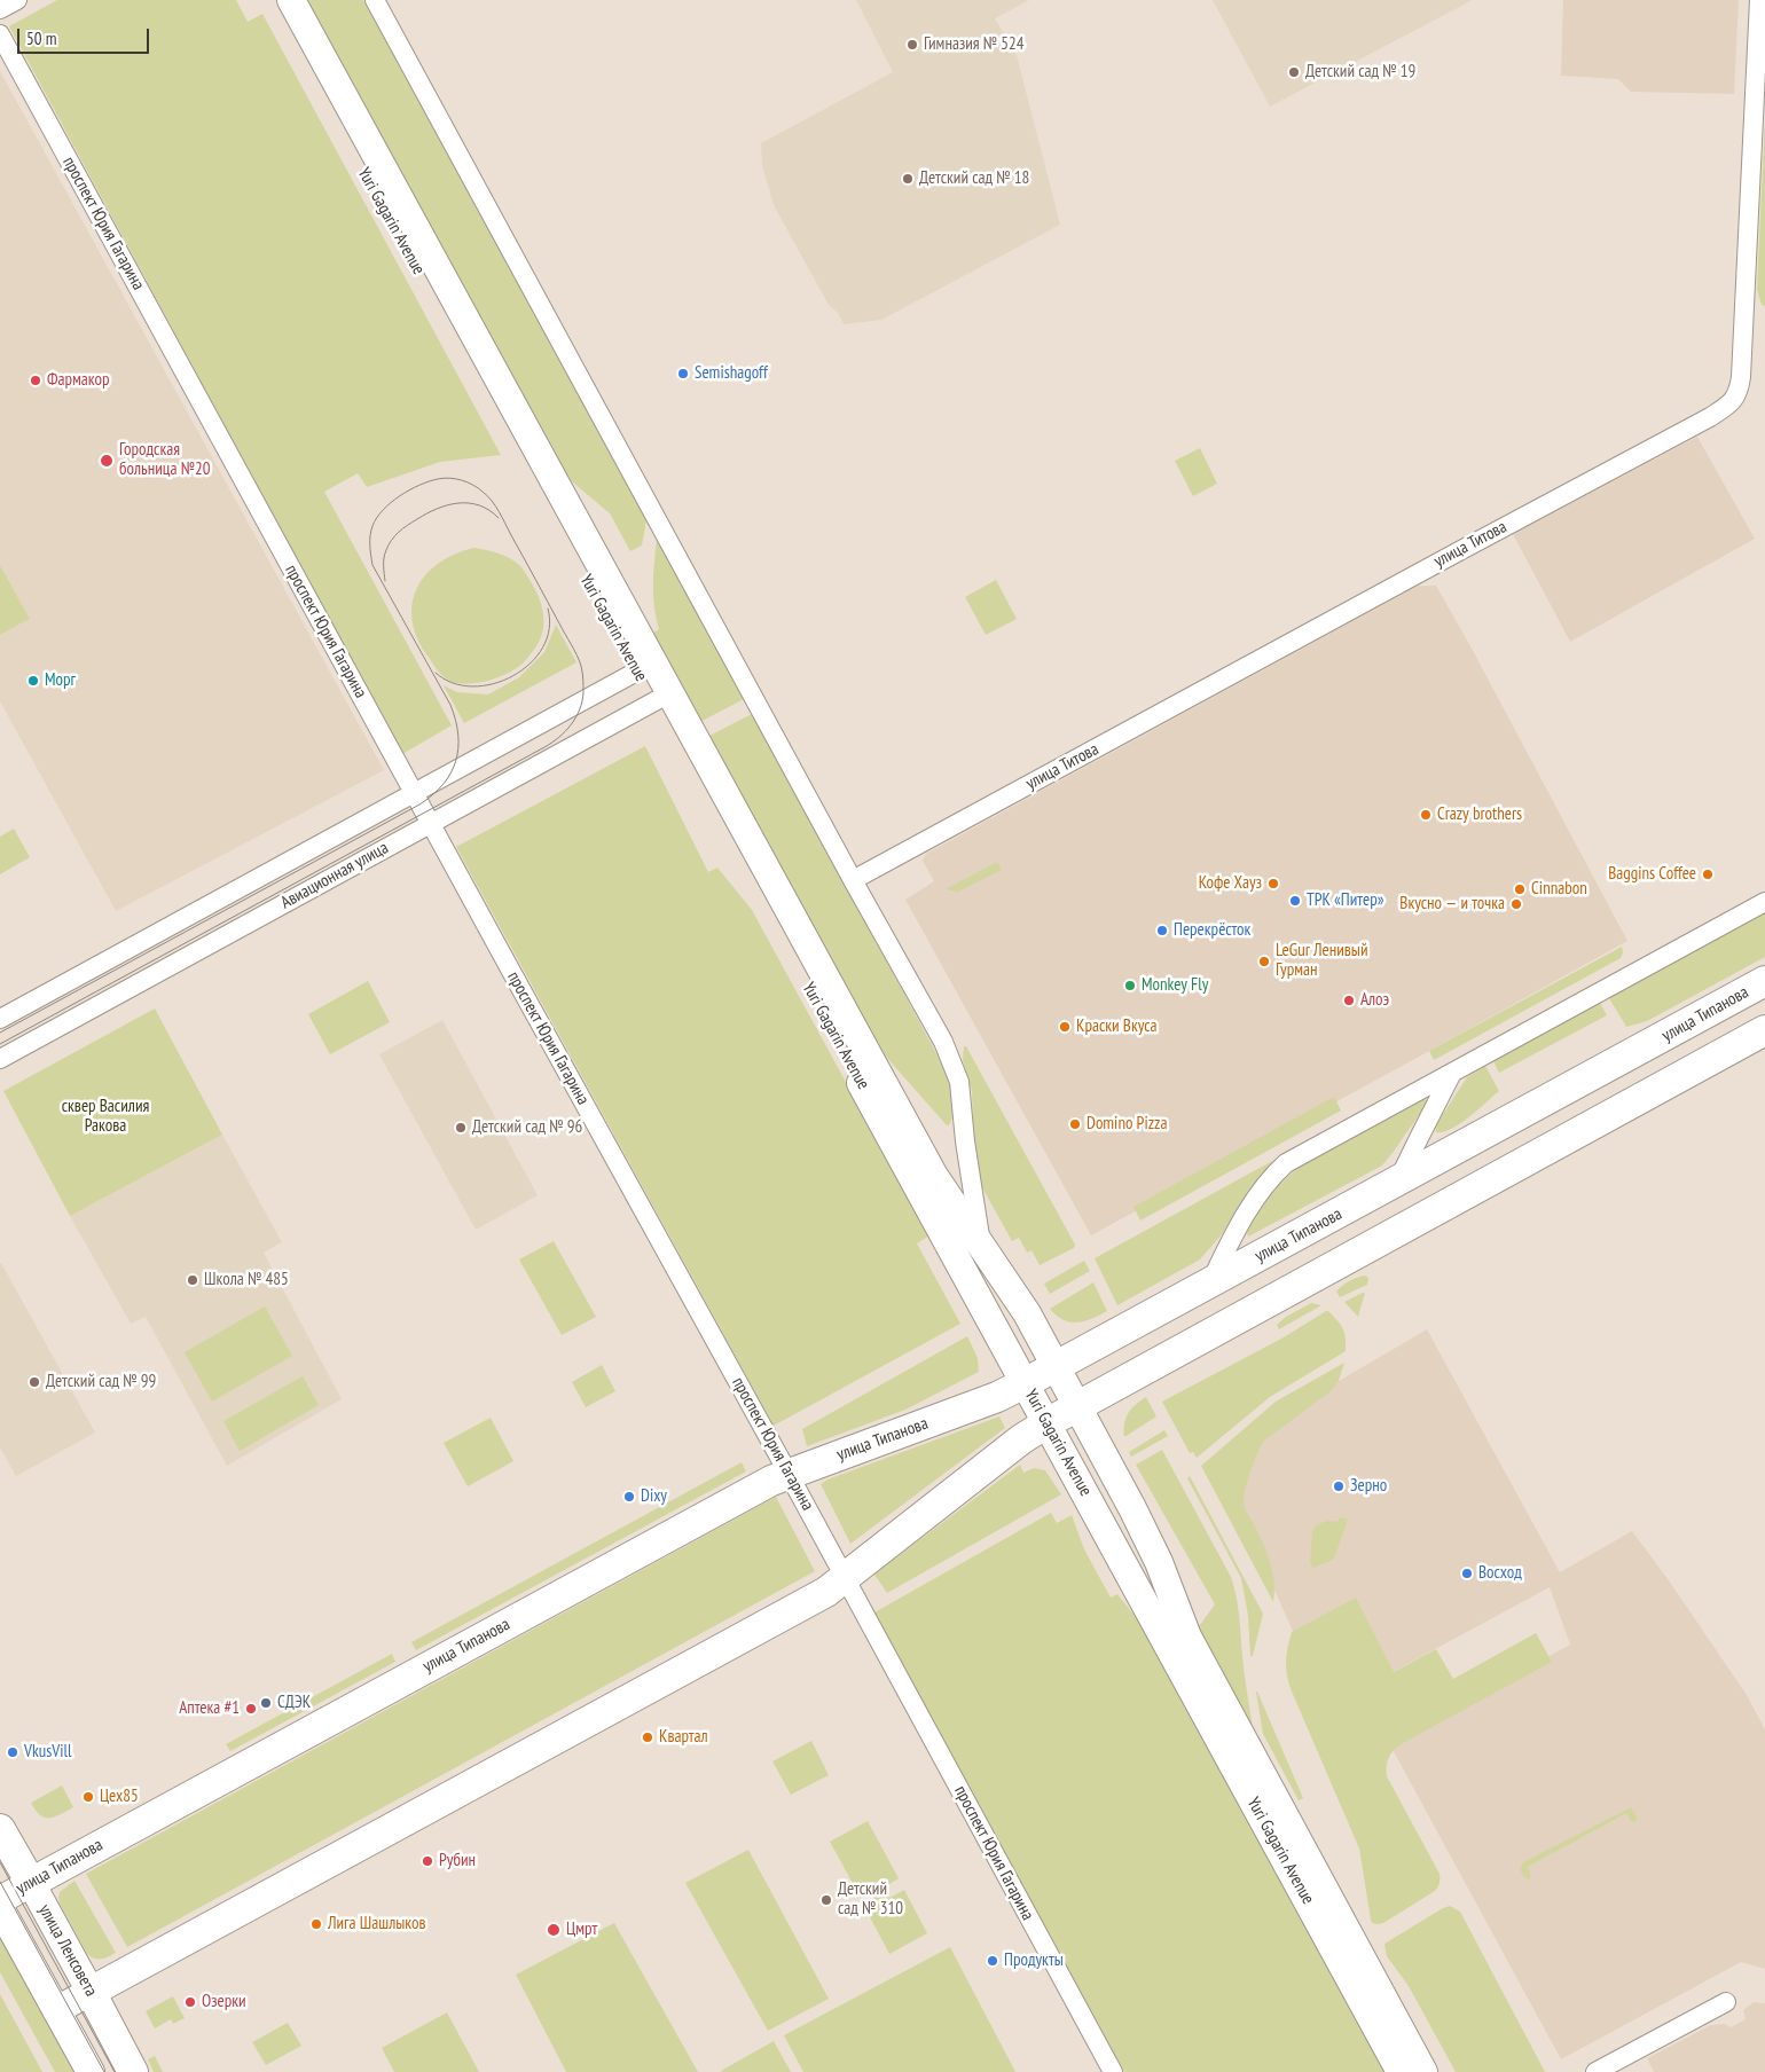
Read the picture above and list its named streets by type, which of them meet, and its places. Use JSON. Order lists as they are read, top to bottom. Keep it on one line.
{"streets":{"main road":["Yuri Gagarin Avenue","улица Типанова","улица Ленсовета"],"street":["проспект Юрия Гагарина","улица Титова","Авиационная улица"]},"crossings":[["Yuri Gagarin Avenue","улица Титова"],["Yuri Gagarin Avenue","Авиационная улица"],["Yuri Gagarin Avenue","улица Типанова"],["проспект Юрия Гагарина","Авиационная улица"],["проспект Юрия Гагарина","улица Типанова"],["улица Типанова","улица Ленсовета"]],"parks":["сквер Василия Ракова"],"places":["Гимназия № 524","Детский сад № 19","Детский сад № 18","Semishagoff","Фармакор","Городская больница №20","Морг","Crazy brothers","Baggins Coffee","Кофе Хауз","Cinnabon","ТРК «Питер»","Вкусно — и точка","Перекрёсток","LeGur Ленивый Гурман","Monkey Fly","Алоэ","Краски Вкуса","Domino Pizza","Детский сад № 96","Школа № 485","Детский сад № 99","Зерно","Dixy","Восход","СДЭК","Аптека #1","Квартал","VkusVill","Цех85","Рубин","Детский сад № 310","Лига Шашлыков","Цмрт","Продукты","Озерки"],"scale_bar":"50 m"}
